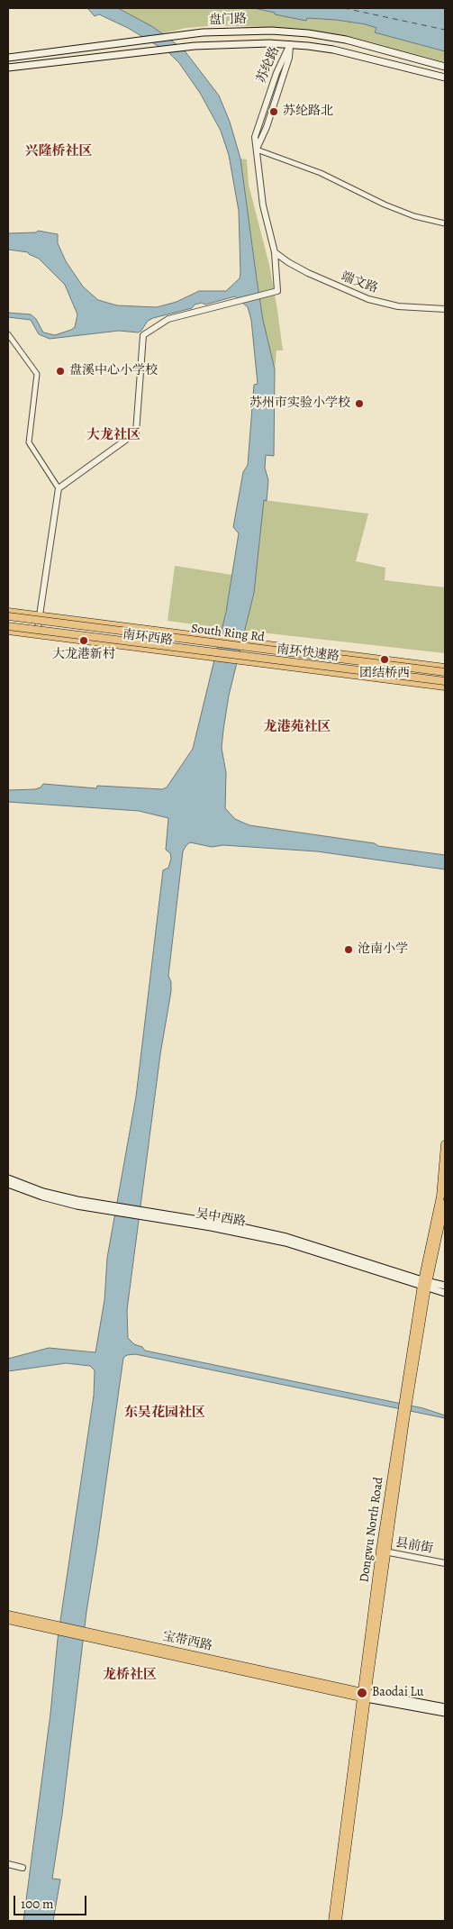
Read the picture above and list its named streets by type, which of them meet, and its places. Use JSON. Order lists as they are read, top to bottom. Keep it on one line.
{"streets":{"main road":["盘门路","South Ring Rd","南环西路","南环快速路","吴中西路","Dongwu North Road","宝带西路"],"street":["苏纶路","端文路","县前街"]},"crossings":[["盘门路","苏纶路"],["吴中西路","Dongwu North Road"],["Dongwu North Road","县前街"],["Dongwu North Road","宝带西路"]],"districts":["兴隆桥社区","大龙社区","龙港苑社区","东吴花园社区","龙桥社区"],"places":["苏纶路北","盘溪中心小学校","苏州市实验小学校","大龙港新村","团结桥西","沧南小学","Baodai Lu"],"scale_bar":"100 m"}
